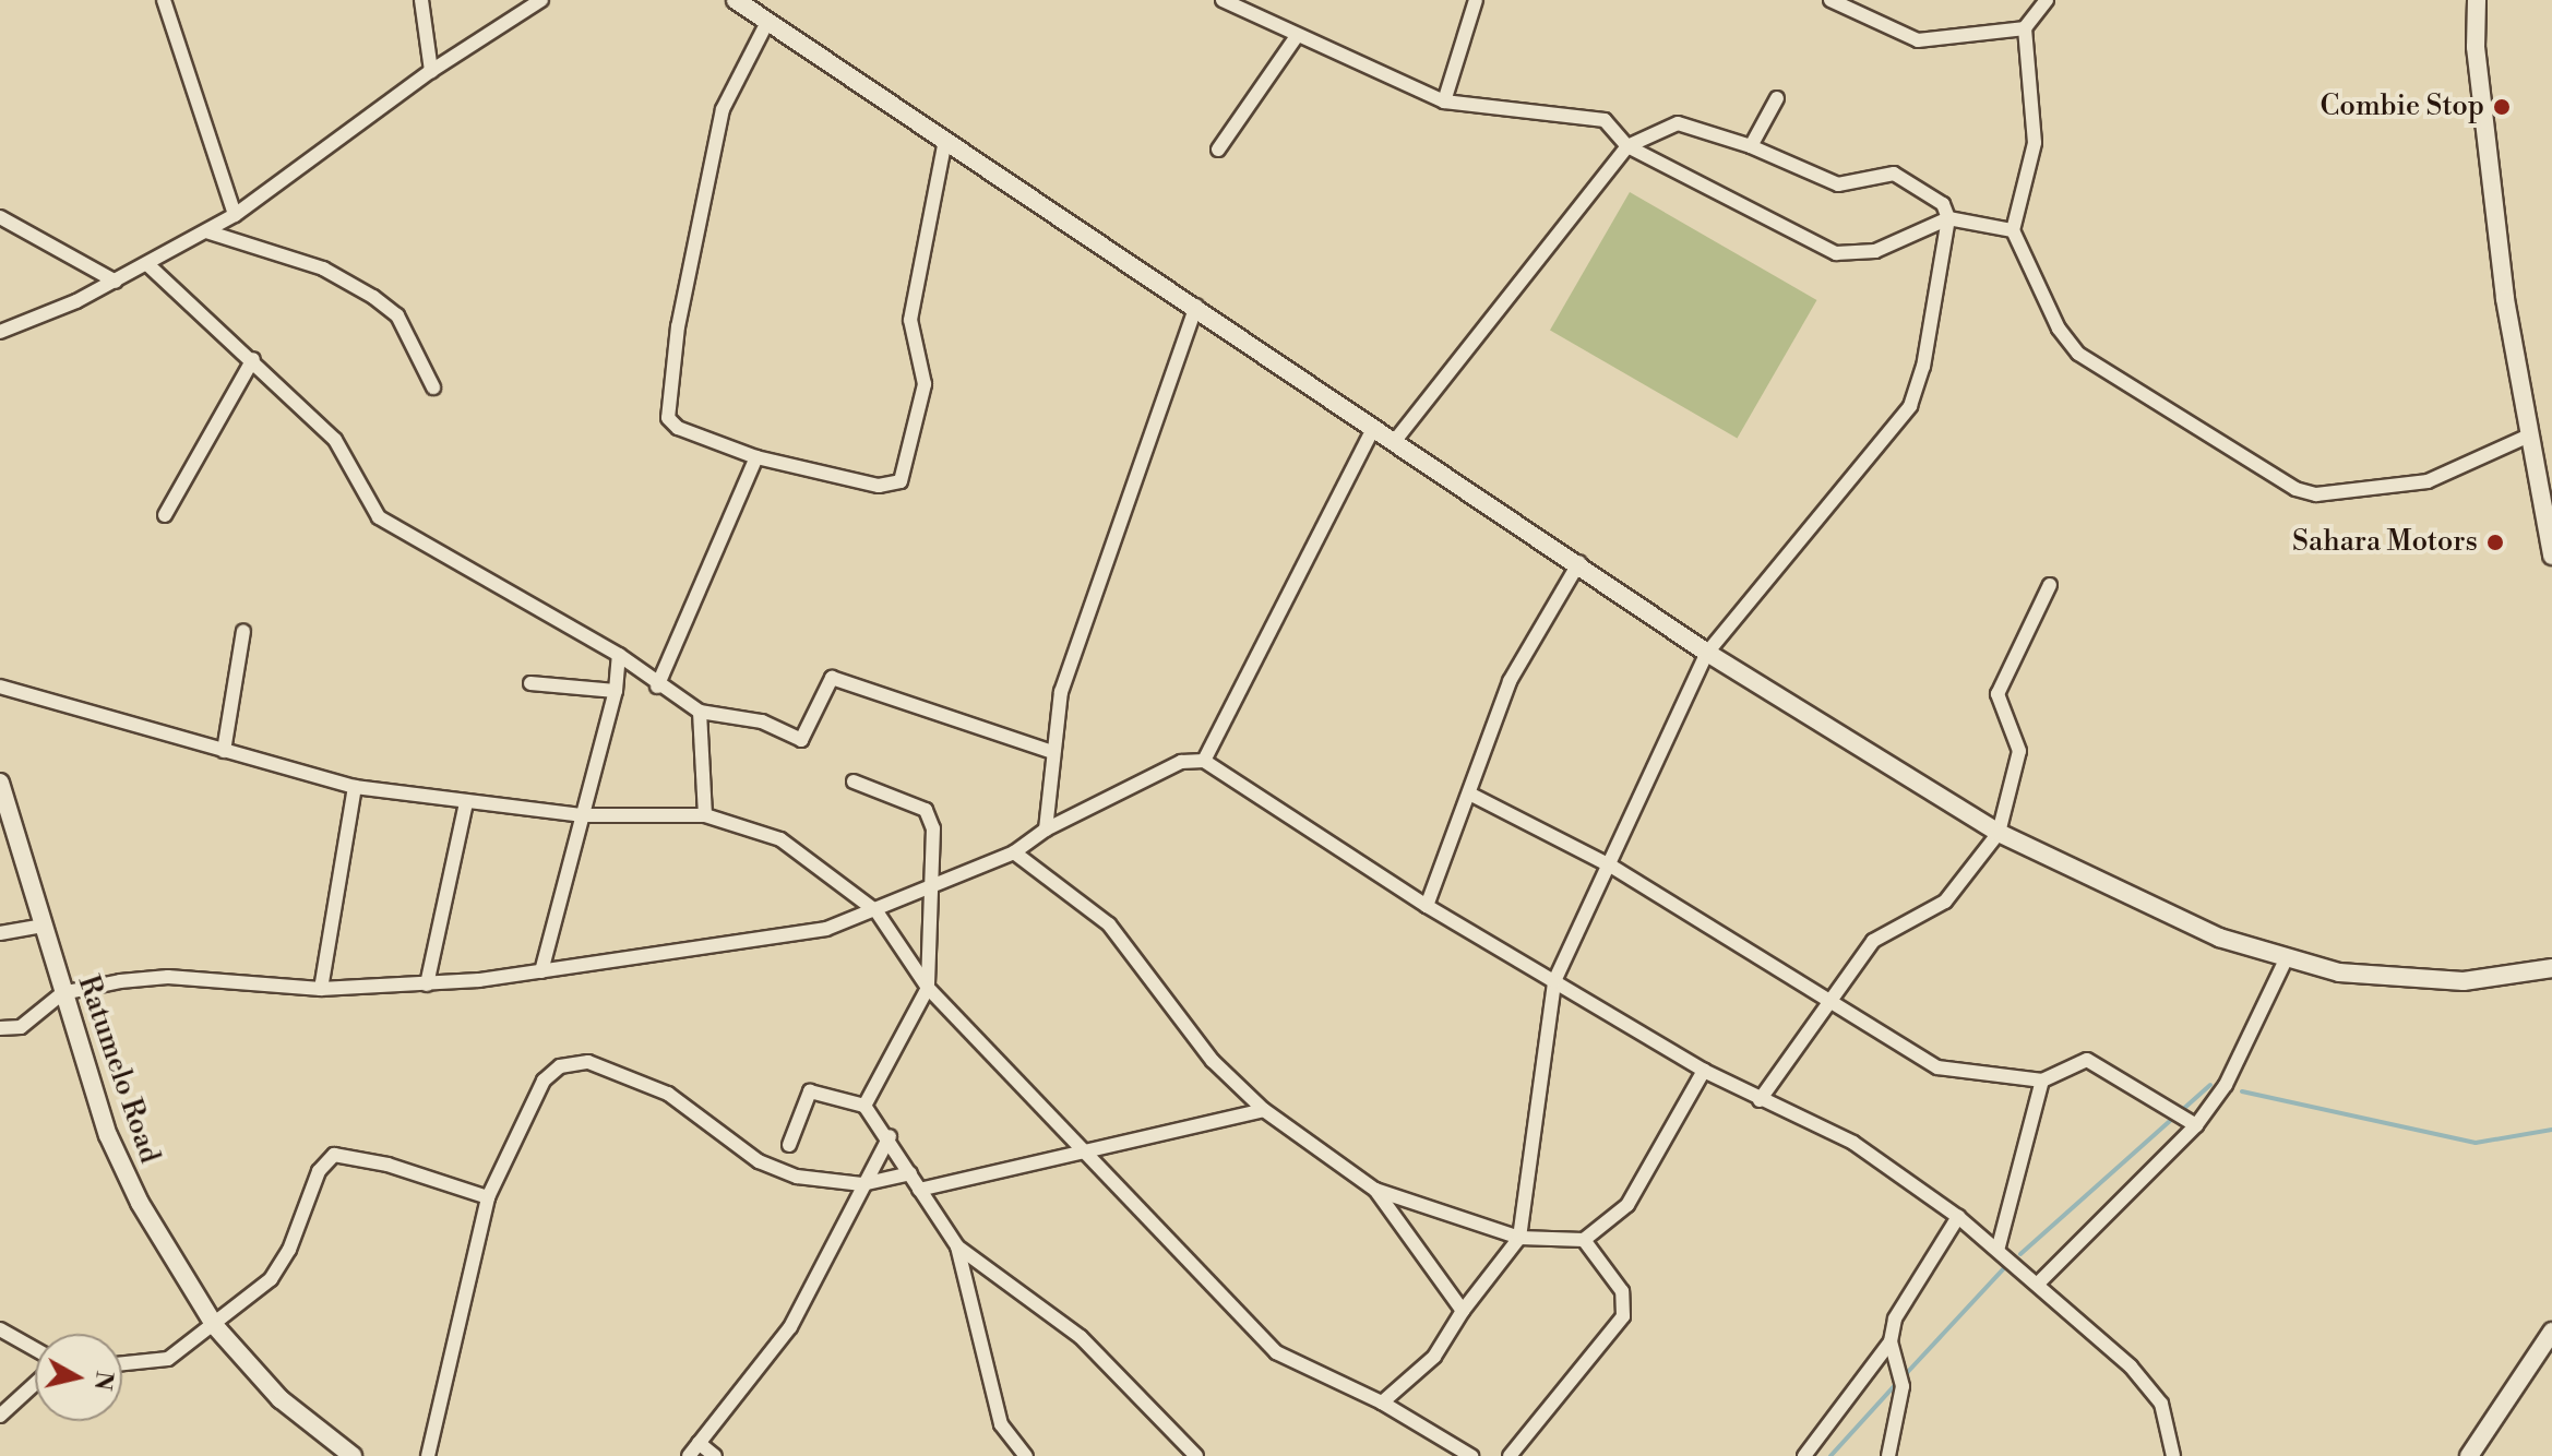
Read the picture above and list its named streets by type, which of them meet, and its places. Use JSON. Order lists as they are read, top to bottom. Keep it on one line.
{"streets":{"street":["Ratumelo Road"]},"places":["Combie Stop","Sahara Motors"],"north":"right"}
